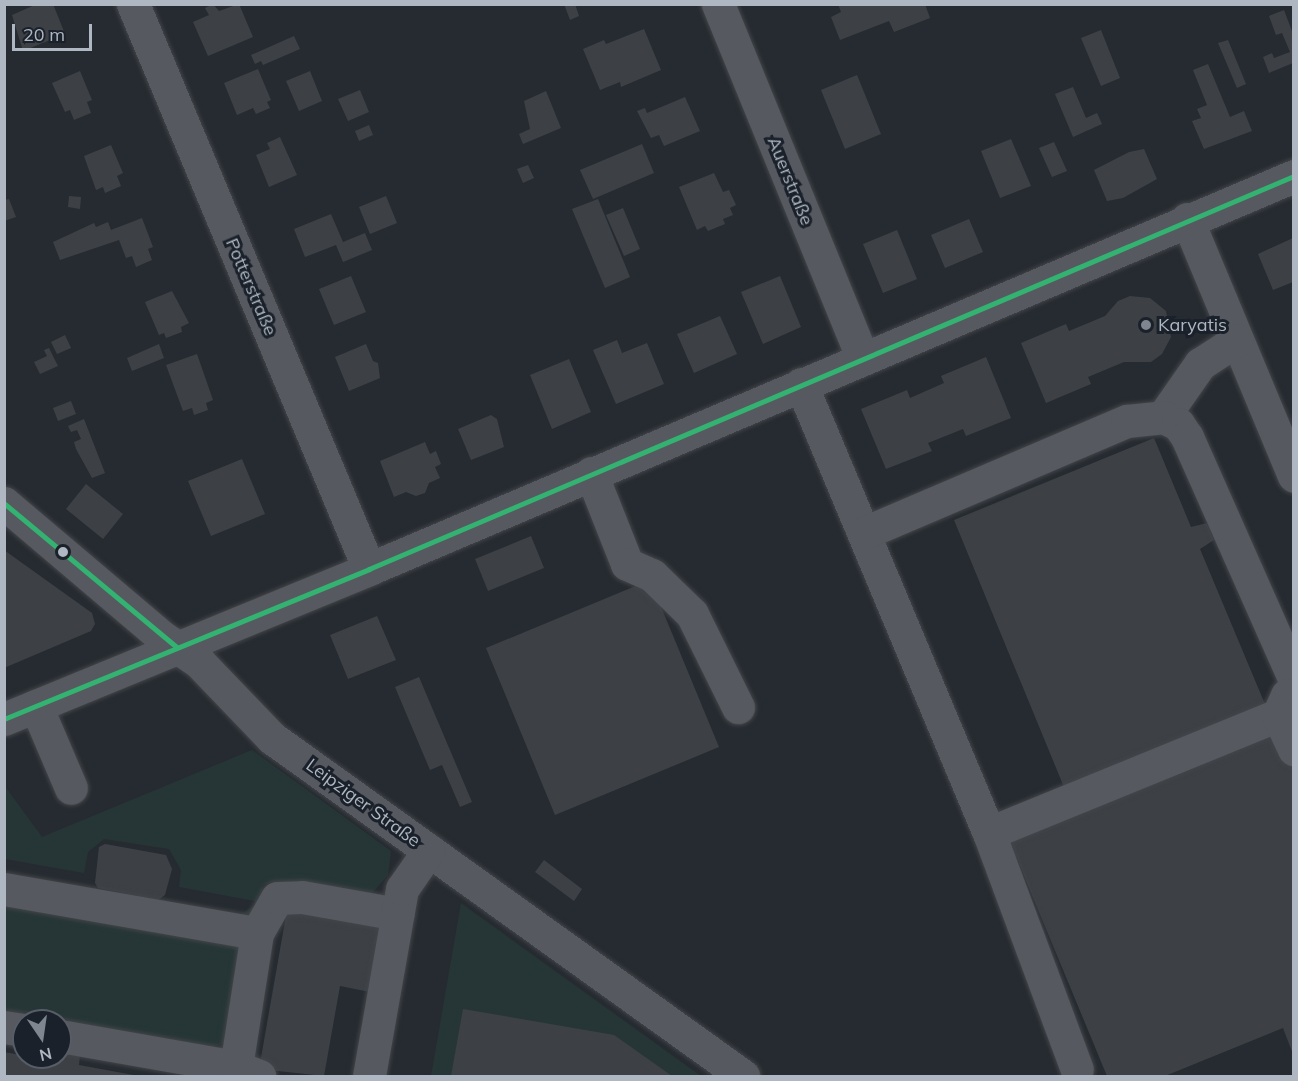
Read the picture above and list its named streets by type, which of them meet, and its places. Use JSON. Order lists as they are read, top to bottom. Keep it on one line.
{"streets":{"street":["Auerstraße","Potterstraße","Leipziger Straße"]},"places":["Karyatis"],"scale_bar":"20 m","north":"bottom"}
